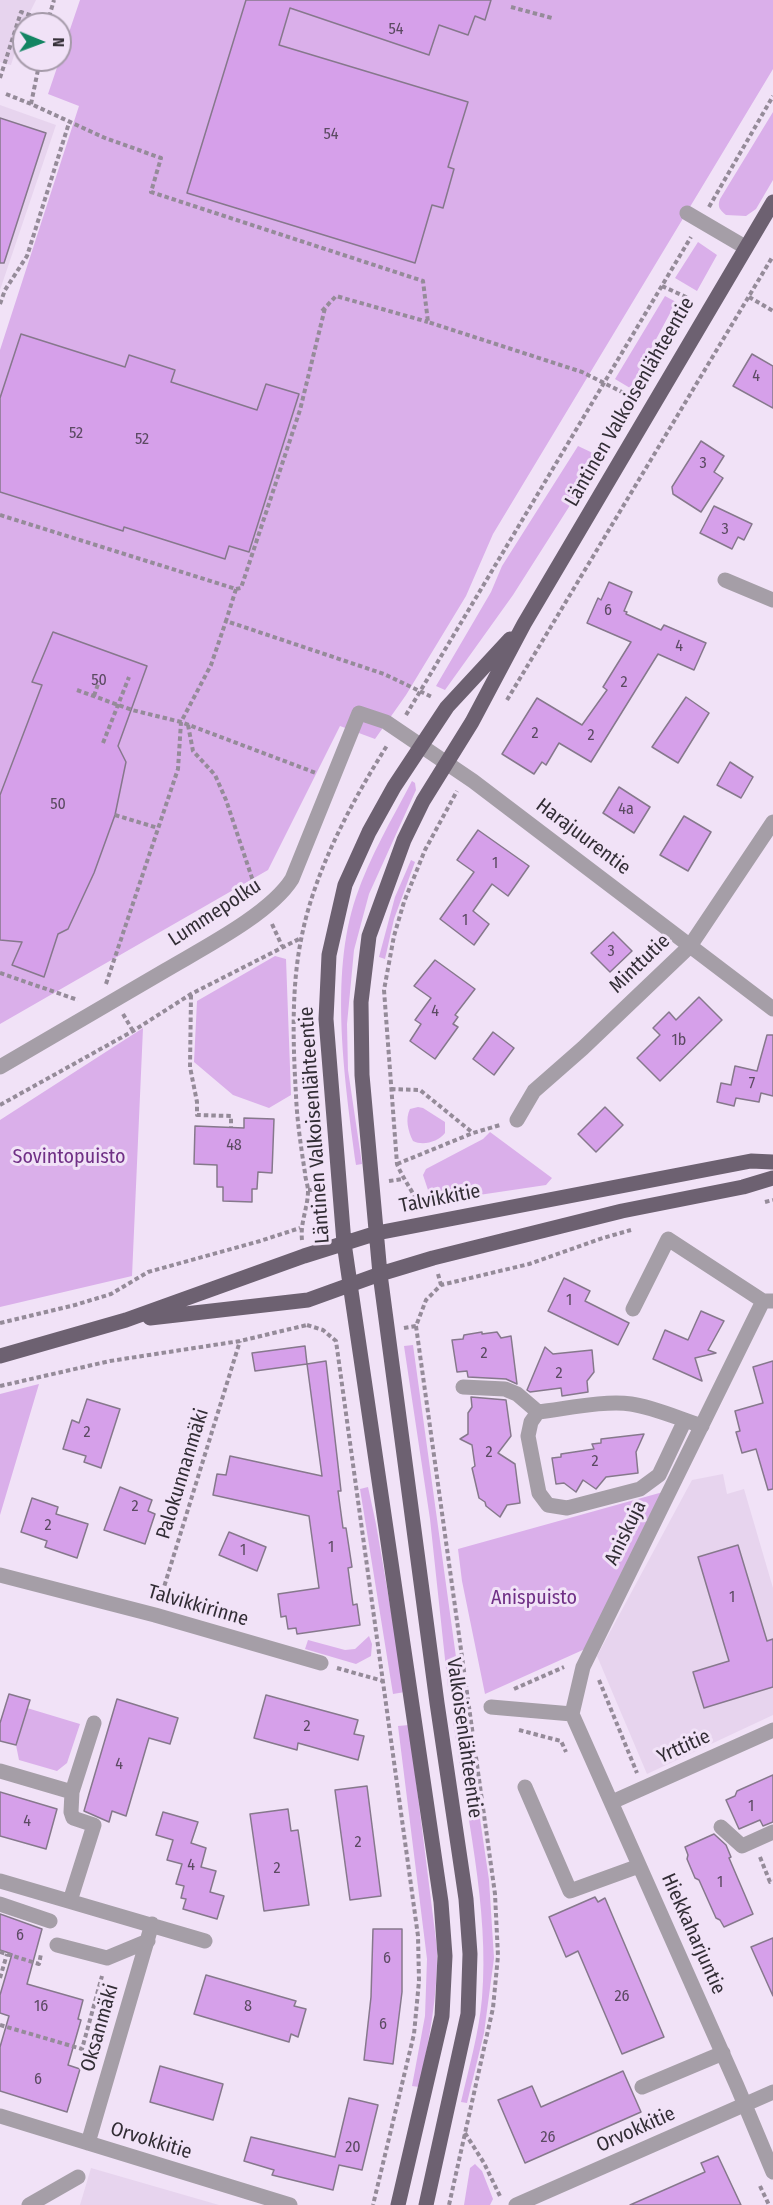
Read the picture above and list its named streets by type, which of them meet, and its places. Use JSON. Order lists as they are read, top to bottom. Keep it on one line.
{"streets":{"main road":["Läntinen Valkoisenlähteentie","Talvikkitie","Valkoisenlähteentie"],"street":["Harajuurentie","Lummepolku","Minttutie","Aniskuja","Talvikkirinne","Yrttitie","Hiekkaharjuntie","Oksanmäki","Orvokkitie"],"path":["Palokunnanmäki"]},"crossings":[["Läntinen Valkoisenlähteentie","Harajuurentie"],["Läntinen Valkoisenlähteentie","Talvikkitie"],["Läntinen Valkoisenlähteentie","Valkoisenlähteentie"],["Harajuurentie","Lummepolku"],["Harajuurentie","Minttutie"],["Talvikkitie","Valkoisenlähteentie"],["Palokunnanmäki","Talvikkirinne"],["Aniskuja","Hiekkaharjuntie"],["Yrttitie","Hiekkaharjuntie"],["Hiekkaharjuntie","Orvokkitie"],["Oksanmäki","Orvokkitie"]],"parks":["Sovintopuisto","Anispuisto"],"house_numbers":["54","54","4","52","52","3","3","6","4","50","2","2","2","50","4a","1","1","3","4","1b","7","48","1","2","2","2","2","2","2","2","1","1","1","2","4","1","4","2","4","2","1","6","6","26","16","8","6","6","26","20"],"north":"right"}
